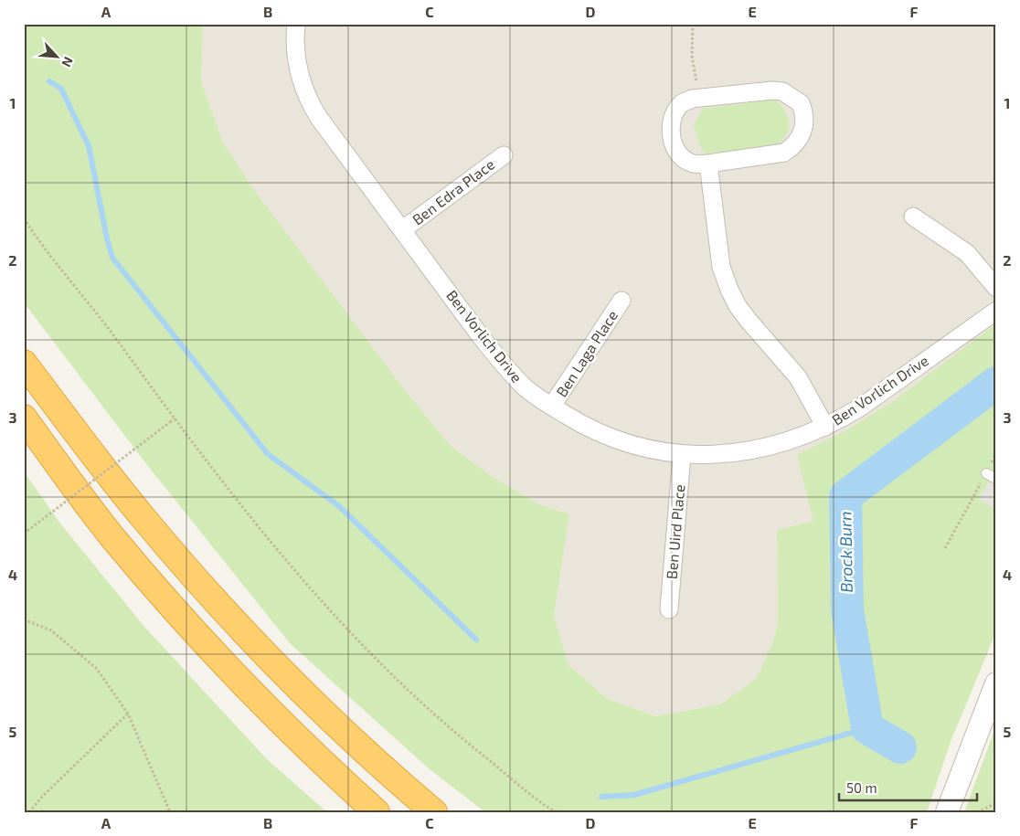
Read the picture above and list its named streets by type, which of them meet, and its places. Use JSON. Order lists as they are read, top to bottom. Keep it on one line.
{"streets":{"street":["Ben Edra Place","Ben Vorlich Drive","Ben Laga Place","Ben Uird Place"]},"crossings":[["Ben Edra Place","Ben Vorlich Drive"],["Ben Vorlich Drive","Ben Laga Place"],["Ben Vorlich Drive","Ben Uird Place"]],"water":["Brock Burn"],"scale_bar":"50 m","north":"bottom right","grid":{"columns":["A","B","C","D","E","F"],"rows":["1","2","3","4","5"]}}
